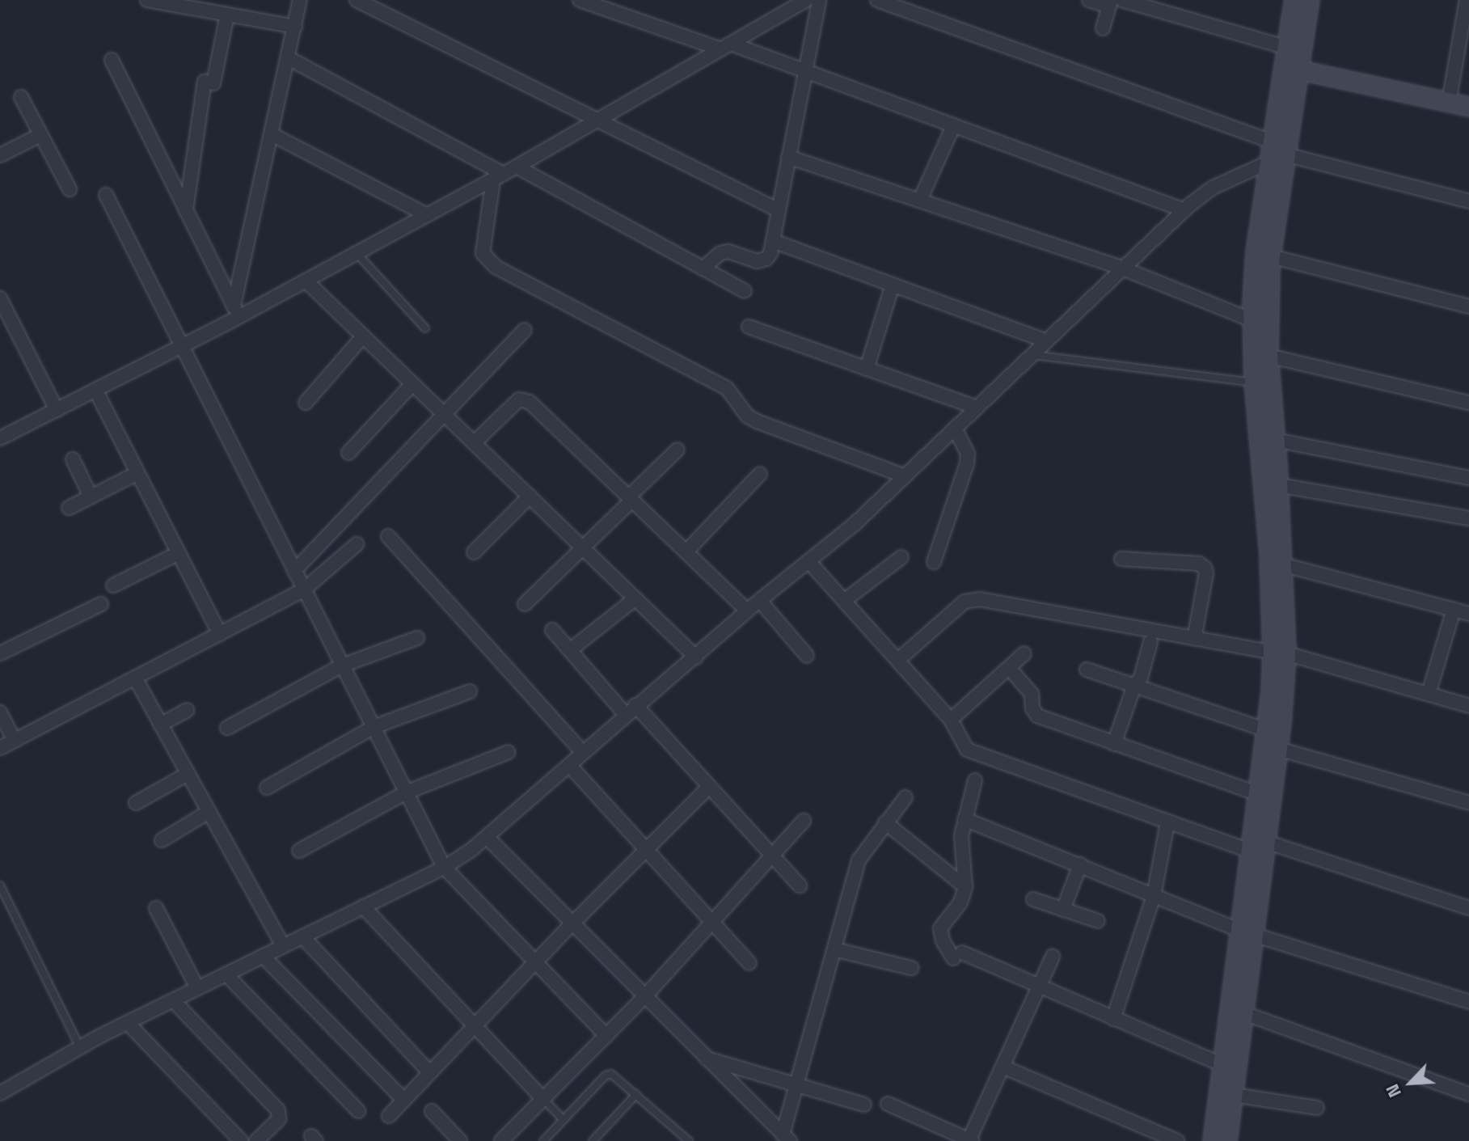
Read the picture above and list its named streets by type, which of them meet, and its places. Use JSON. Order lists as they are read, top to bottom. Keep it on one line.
{"north":"bottom left"}
